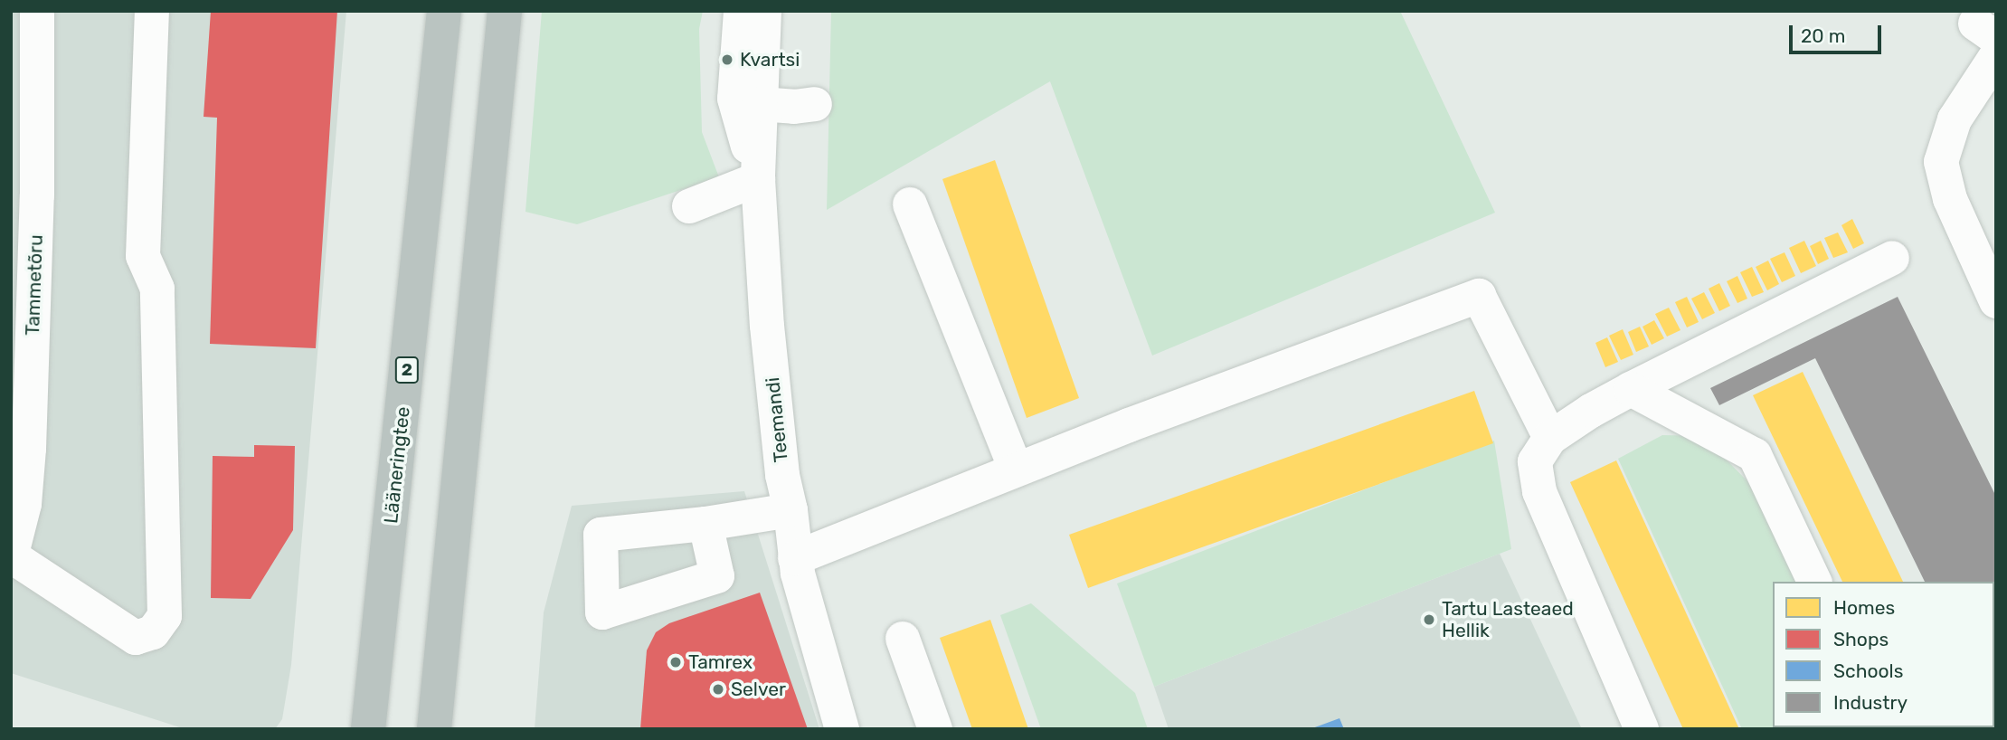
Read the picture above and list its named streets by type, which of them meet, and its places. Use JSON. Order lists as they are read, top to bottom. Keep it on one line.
{"streets":{"highway":["2","Lääneringtee"],"street":["Tammetõru","Teemandi"]},"places":["Kvartsi","Tartu Lasteaed Hellik","Tamrex","Selver"],"legend":["Homes","Shops","Schools","Industry"],"scale_bar":"20 m"}
